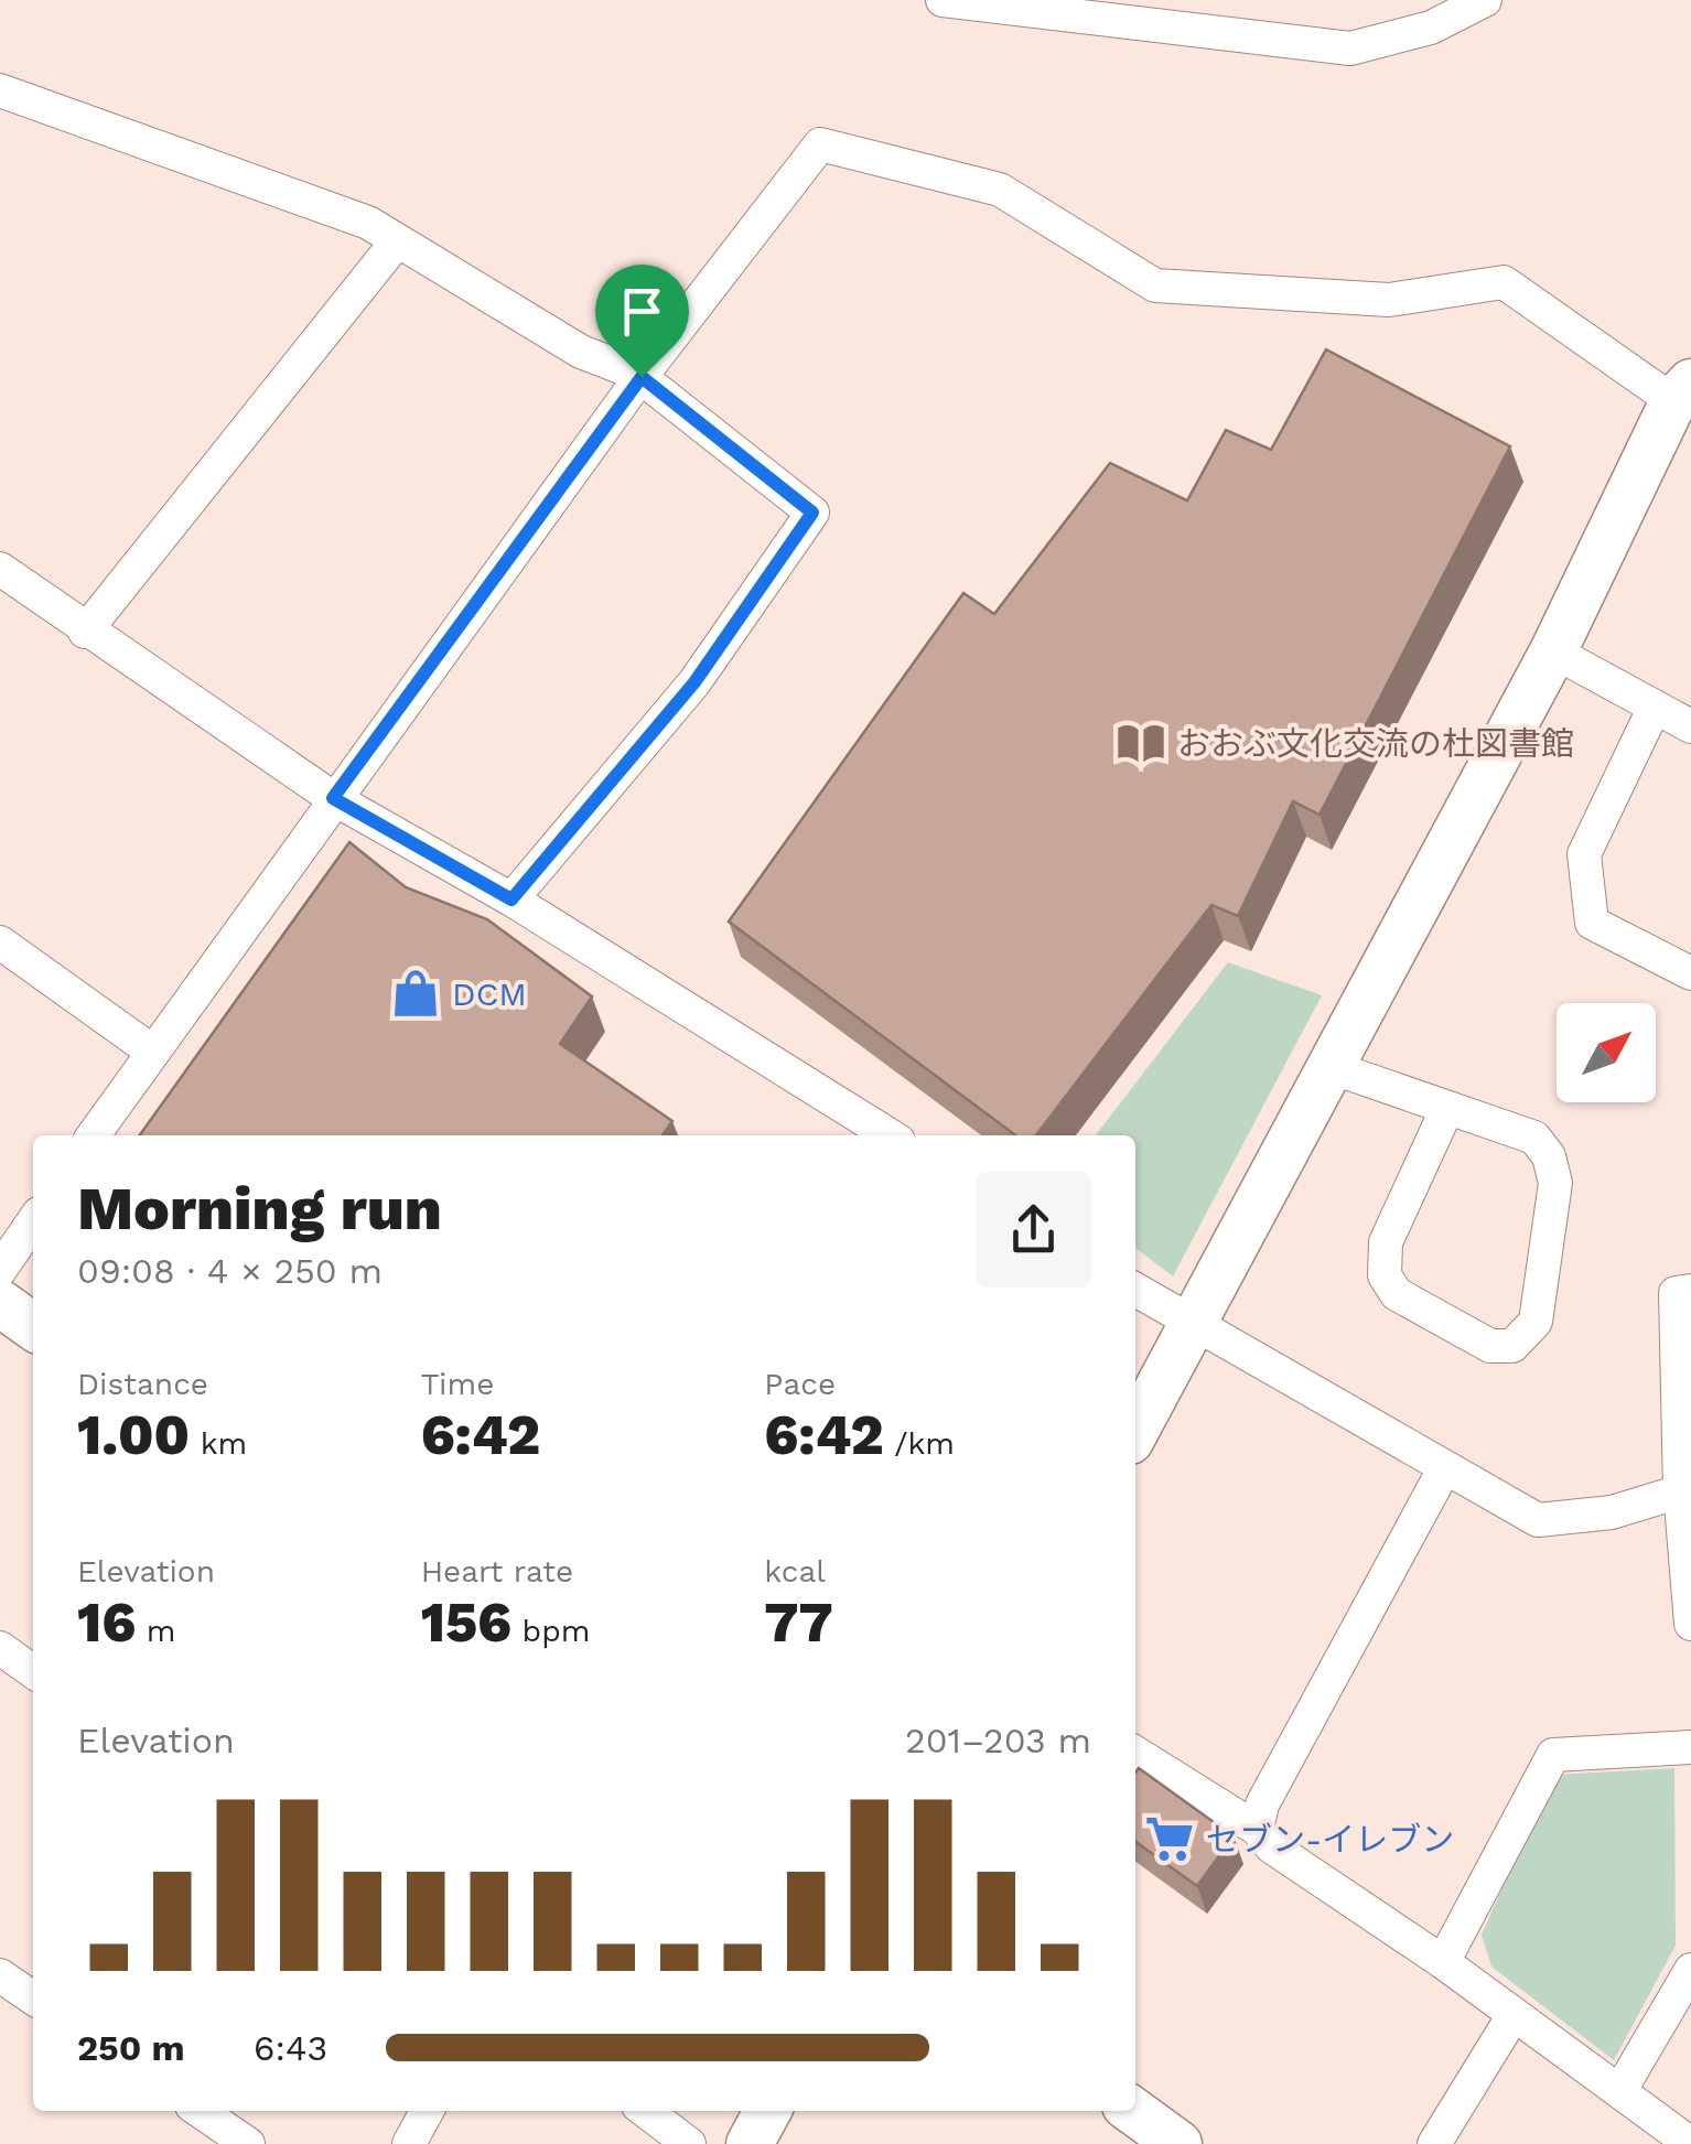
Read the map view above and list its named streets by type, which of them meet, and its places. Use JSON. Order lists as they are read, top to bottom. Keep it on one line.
{"places":{"library":["おおぶ文化交流の杜図書館"],"shop":["DCM"],"supermarket":["セブン-イレブン"]},"north":"top right","page":{"heading":["Morning run","09:08 · 4 × 250 m"],"stats":[["Distance","1.00 km"],["Time","6:42"],["Pace","6:42 /km"],["Elevation","16 m"],["Heart rate","156 bpm"],["kcal","77"]],"chart":["Elevation","201–203 m"],"list":[{"name":"250 m","note":"6:43"}]}}
